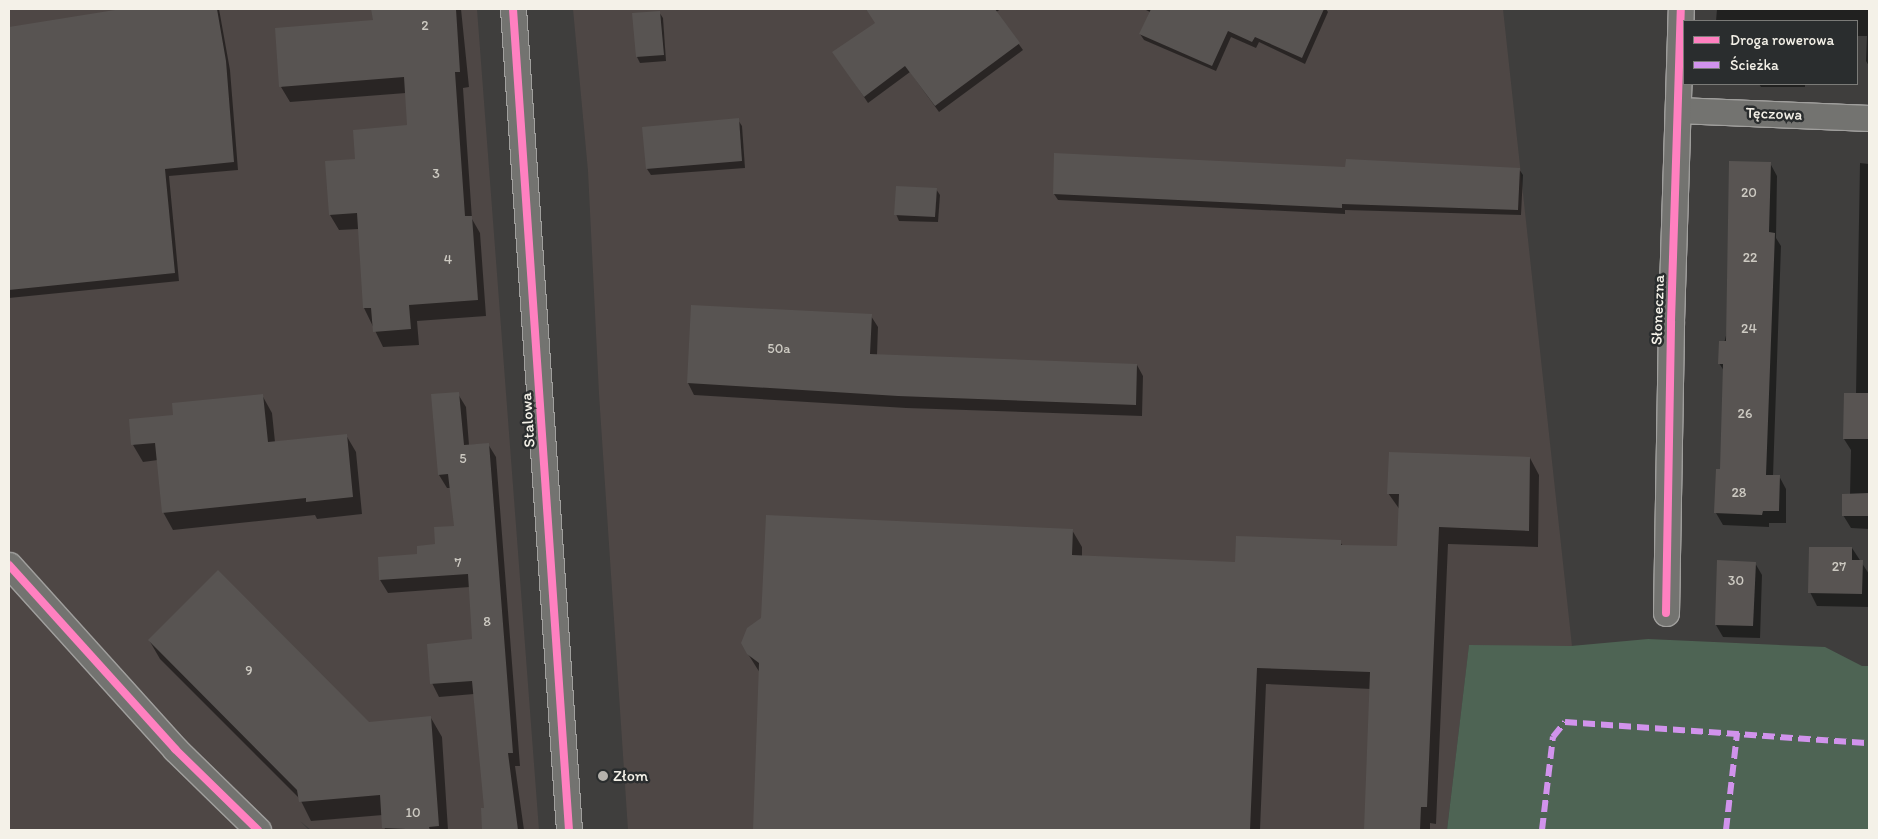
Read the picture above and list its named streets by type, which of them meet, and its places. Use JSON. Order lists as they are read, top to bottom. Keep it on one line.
{"streets":{"street":["Tęczowa","Słoneczna","Stalowa"]},"crossings":[["Tęczowa","Słoneczna"]],"places":["Złom"],"house_numbers":["2","3","20","22","4","24","50a","26","5","28","7","27","30","8","9","10"],"legend":["Droga rowerowa","Ścieżka"]}
